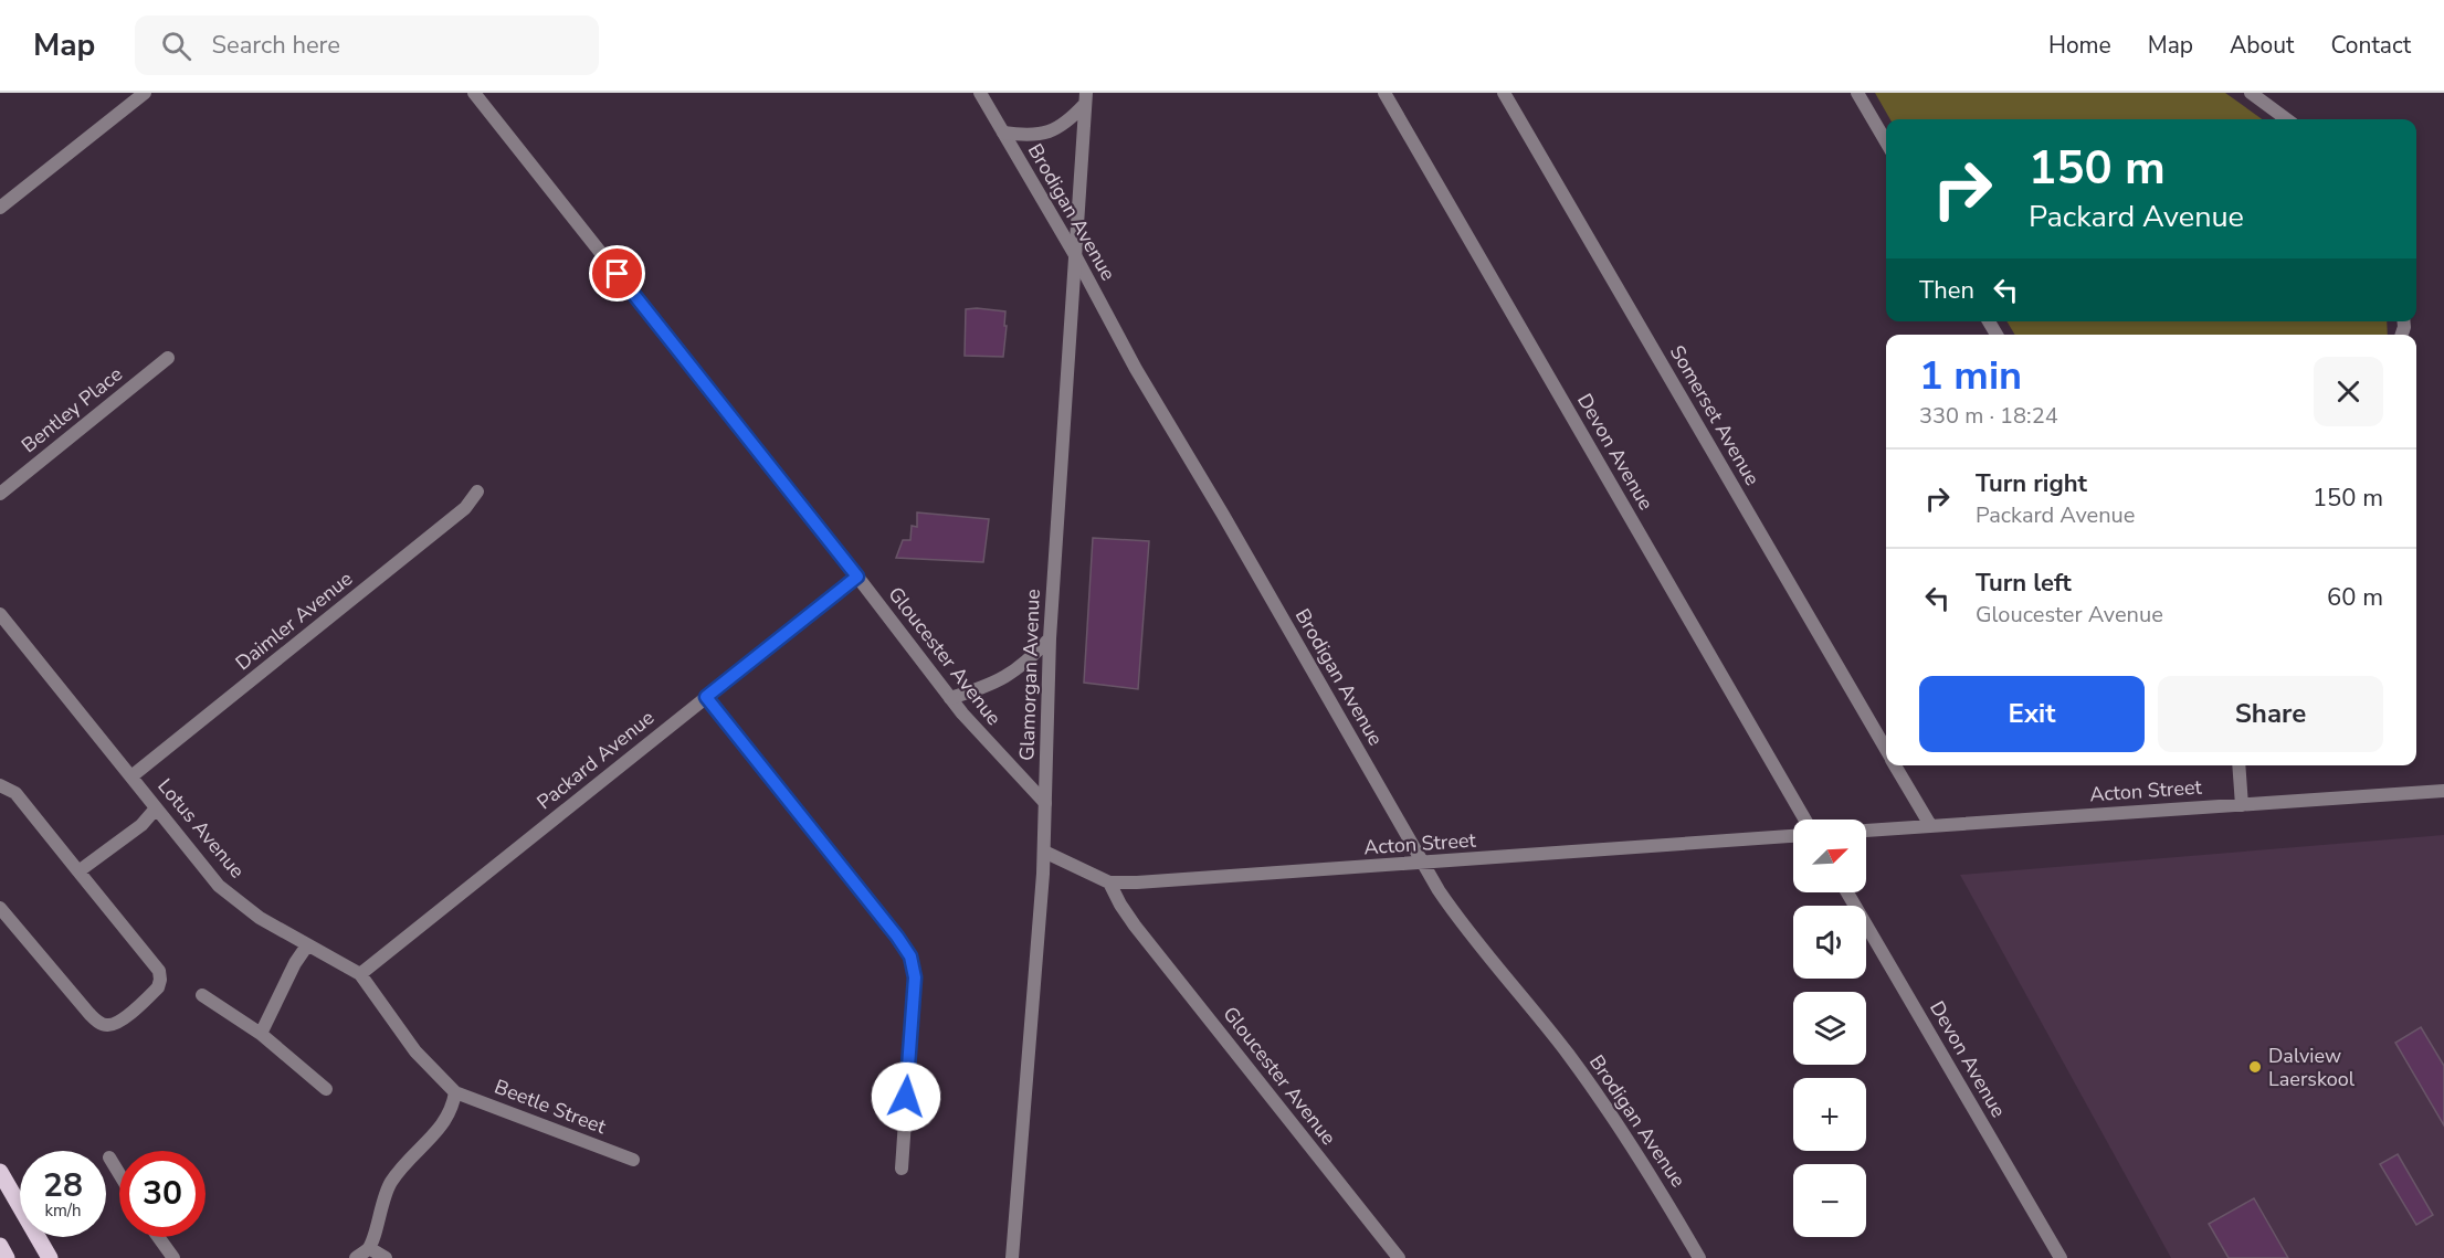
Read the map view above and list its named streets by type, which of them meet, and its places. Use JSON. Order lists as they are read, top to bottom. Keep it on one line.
{"streets":{"street":["Brodigan Avenue","Bentley Place","Somerset Avenue","Devon Avenue","Daimler Avenue","Gloucester Avenue","Glamorgan Avenue","Packard Avenue","Acton Street","Lotus Avenue","Beetle Street"]},"crossings":[["Brodigan Avenue","Glamorgan Avenue"],["Brodigan Avenue","Acton Street"],["Somerset Avenue","Acton Street"],["Daimler Avenue","Lotus Avenue"],["Gloucester Avenue","Glamorgan Avenue"],["Gloucester Avenue","Packard Avenue"],["Gloucester Avenue","Acton Street"],["Glamorgan Avenue","Acton Street"],["Packard Avenue","Lotus Avenue"],["Lotus Avenue","Beetle Street"]],"places":["Dalview Laerskool"],"north":"top right","page":{"header":"Map","search":"Search here","nav":["Home","Map","About","Contact"],"turn":["150 m","Packard Avenue"],"then":"Then","heading":["1 min","330 m · 18:24"],"list":[{"name":"Turn right","note":"Packard Avenue","value":"150 m"},{"name":"Turn left","note":"Gloucester Avenue","value":"60 m"}],"buttons":["Exit","Share"],"map_buttons":["+","−"],"speed":"28 km/h","limit":"30"}}
